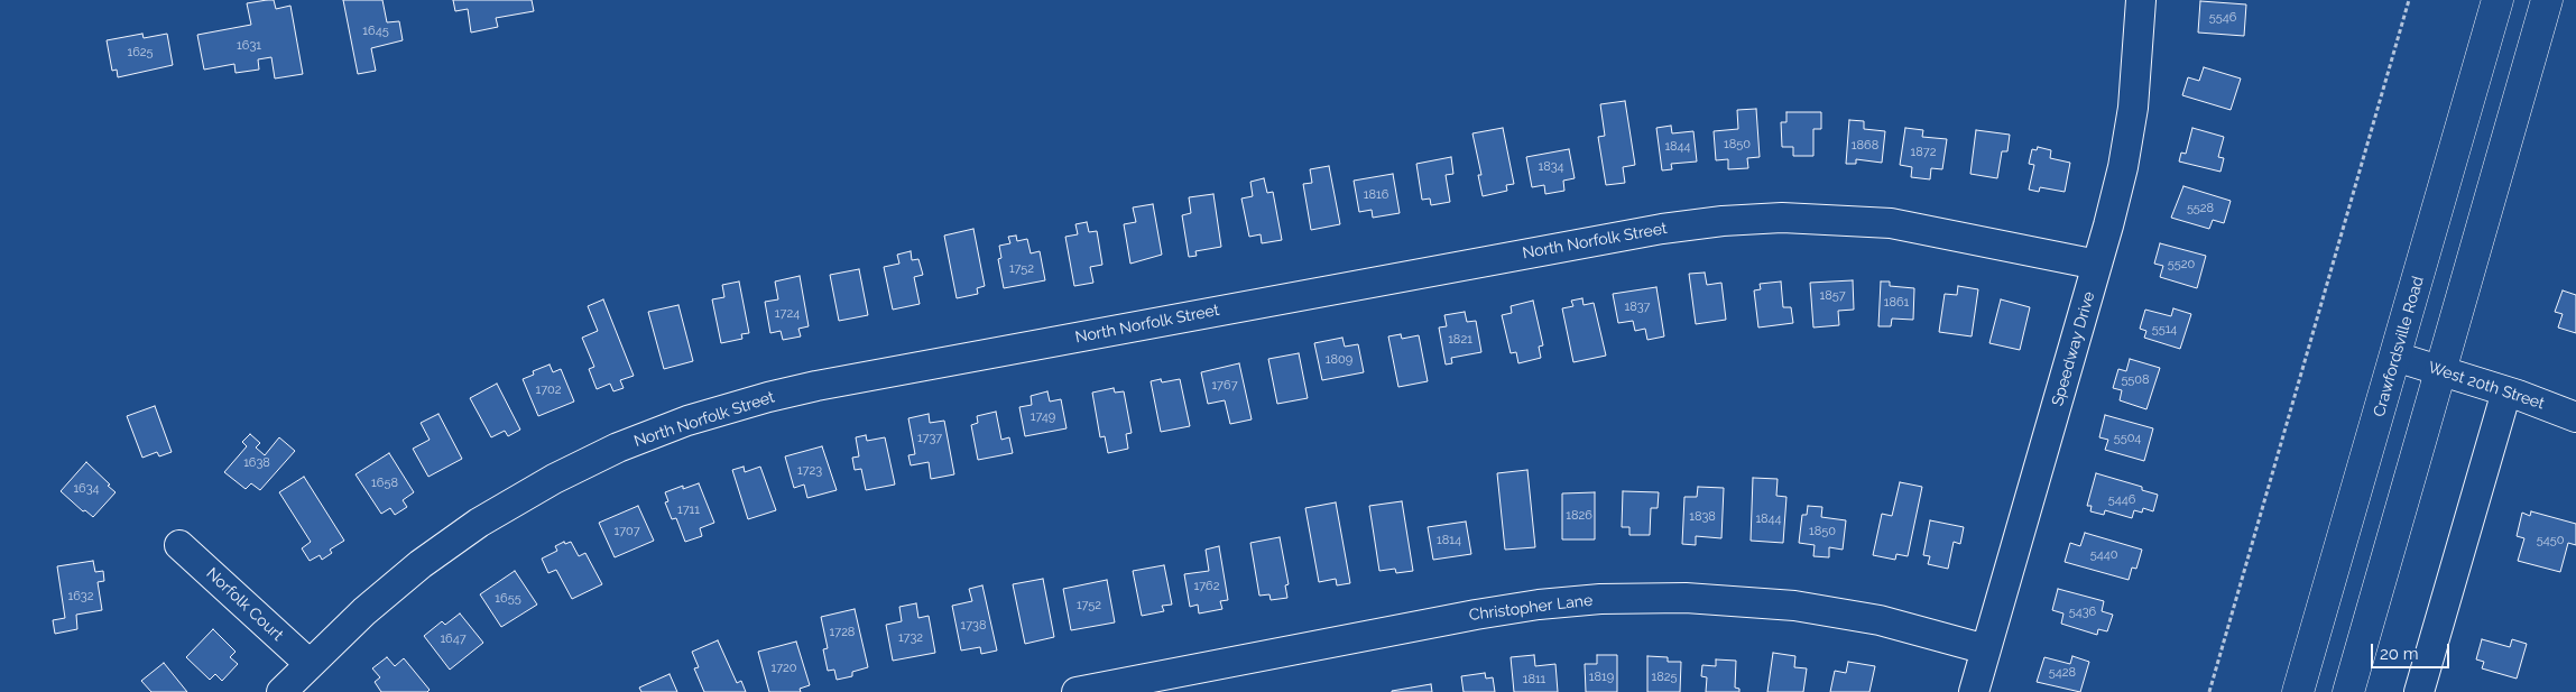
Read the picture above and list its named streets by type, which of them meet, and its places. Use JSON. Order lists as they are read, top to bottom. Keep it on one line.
{"streets":{"main road":["Crawfordsville Road"],"street":["North Norfolk Street","Speedway Drive","West 20th Street","Norfolk Court","Christopher Lane"]},"crossings":[["North Norfolk Street","Speedway Drive"],["North Norfolk Street","Norfolk Court"],["Crawfordsville Road","West 20th Street"],["Speedway Drive","Christopher Lane"]],"house_numbers":["5546","1645","1631","1625","1850","1868","1844","1872","1834","1816","5528","5520","1752","1857","1861","1837","1724","5514","1821","1809","5508","1767","1702","1749","1737","5504","1638","1723","1658","1634","5446","1711","1826","1838","1844","1707","1850","1814","5450","5440","1762","1632","1655","1752","5436","1738","1728","1732","1647","1720","5428","1819","1825","1811"],"scale_bar":"20 m"}
